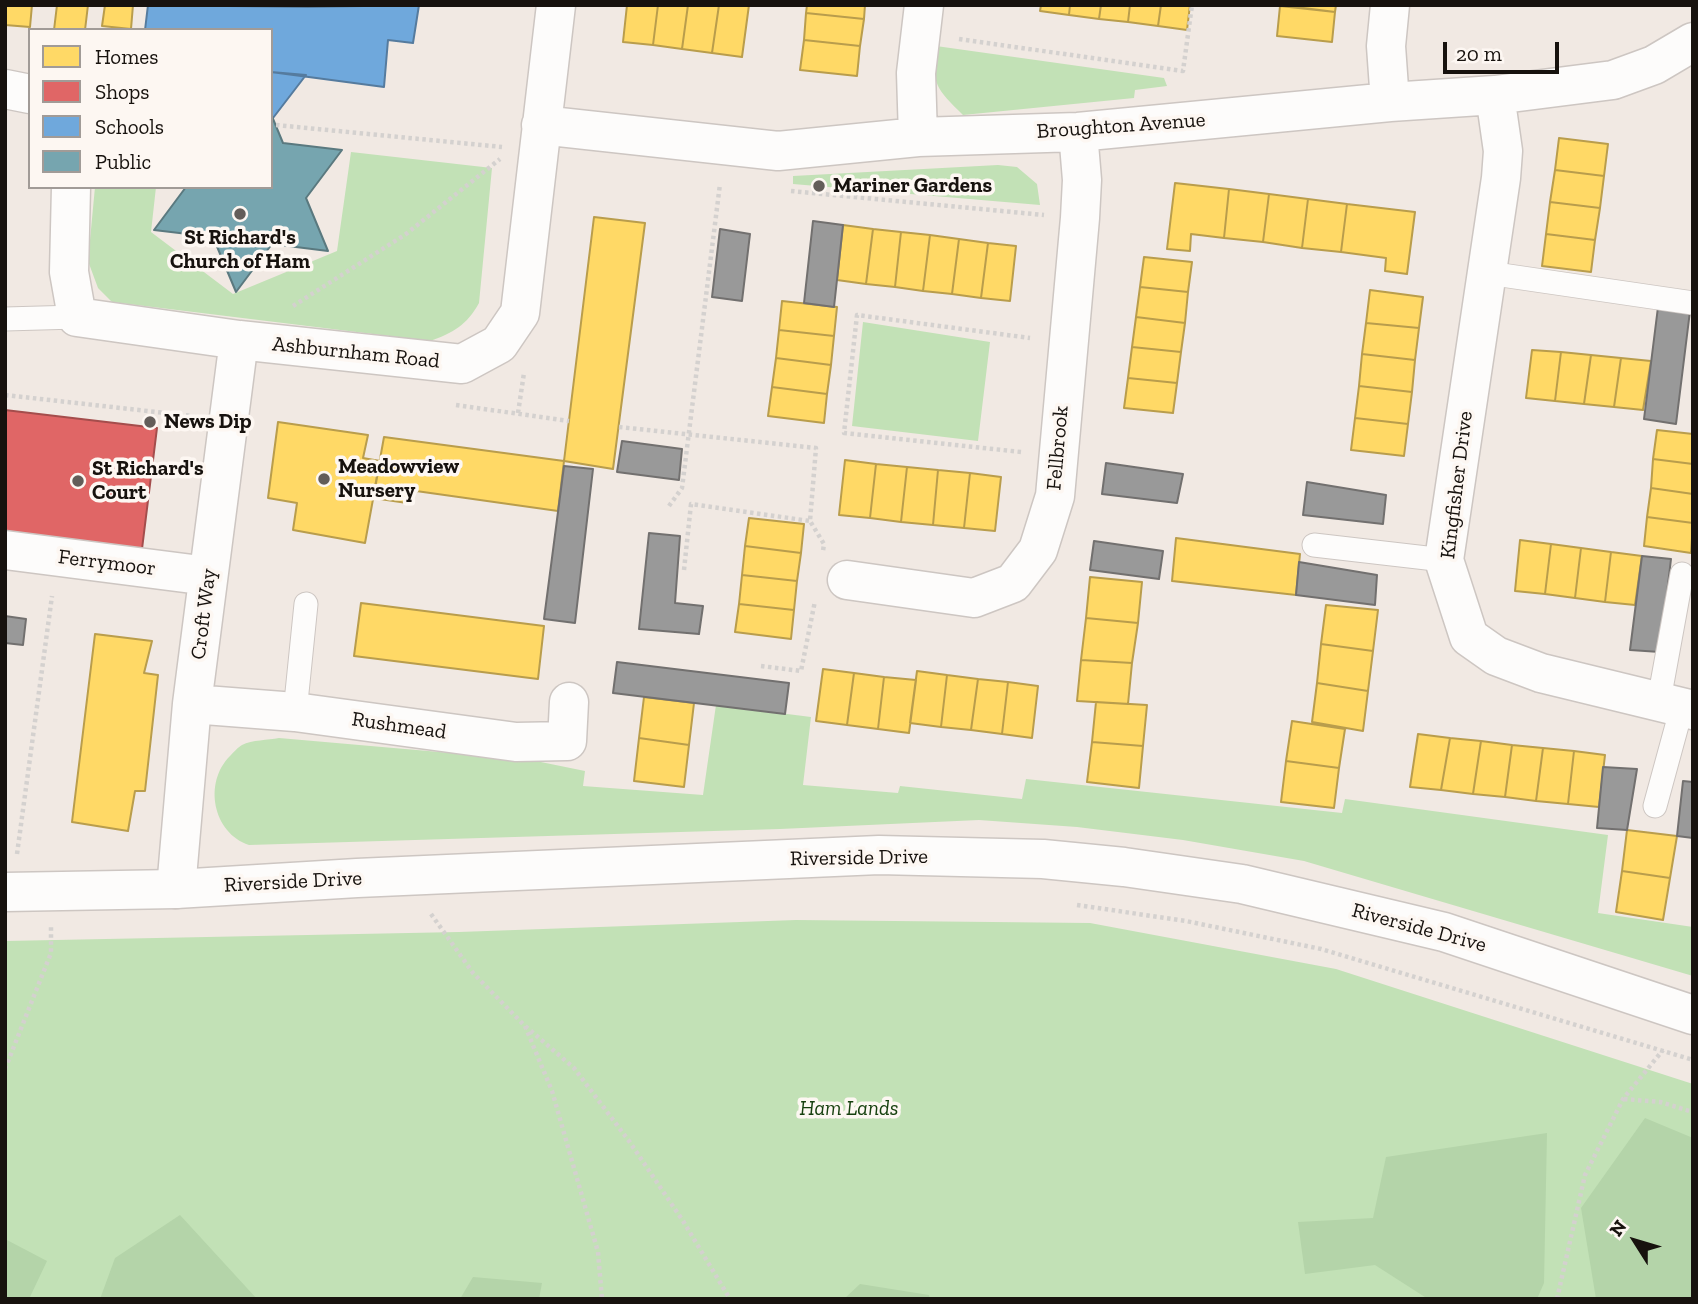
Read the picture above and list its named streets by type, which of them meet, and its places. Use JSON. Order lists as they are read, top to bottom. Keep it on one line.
{"streets":{"street":["Broughton Avenue","Ashburnham Road","Fellbrook","Kingfisher Drive","Ferrymoor","Croft Way","Rushmead","Riverside Drive"]},"crossings":[["Broughton Avenue","Ashburnham Road"],["Broughton Avenue","Fellbrook"],["Broughton Avenue","Kingfisher Drive"],["Ashburnham Road","Croft Way"],["Ferrymoor","Croft Way"],["Croft Way","Rushmead"],["Croft Way","Riverside Drive"]],"parks":["Ham Lands"],"places":["Mariner Gardens","St Richard's Church of Ham","News Dip","Meadowview Nursery","St Richard's Court"],"legend":["Homes","Shops","Schools","Public"],"scale_bar":"20 m","north":"top left"}
